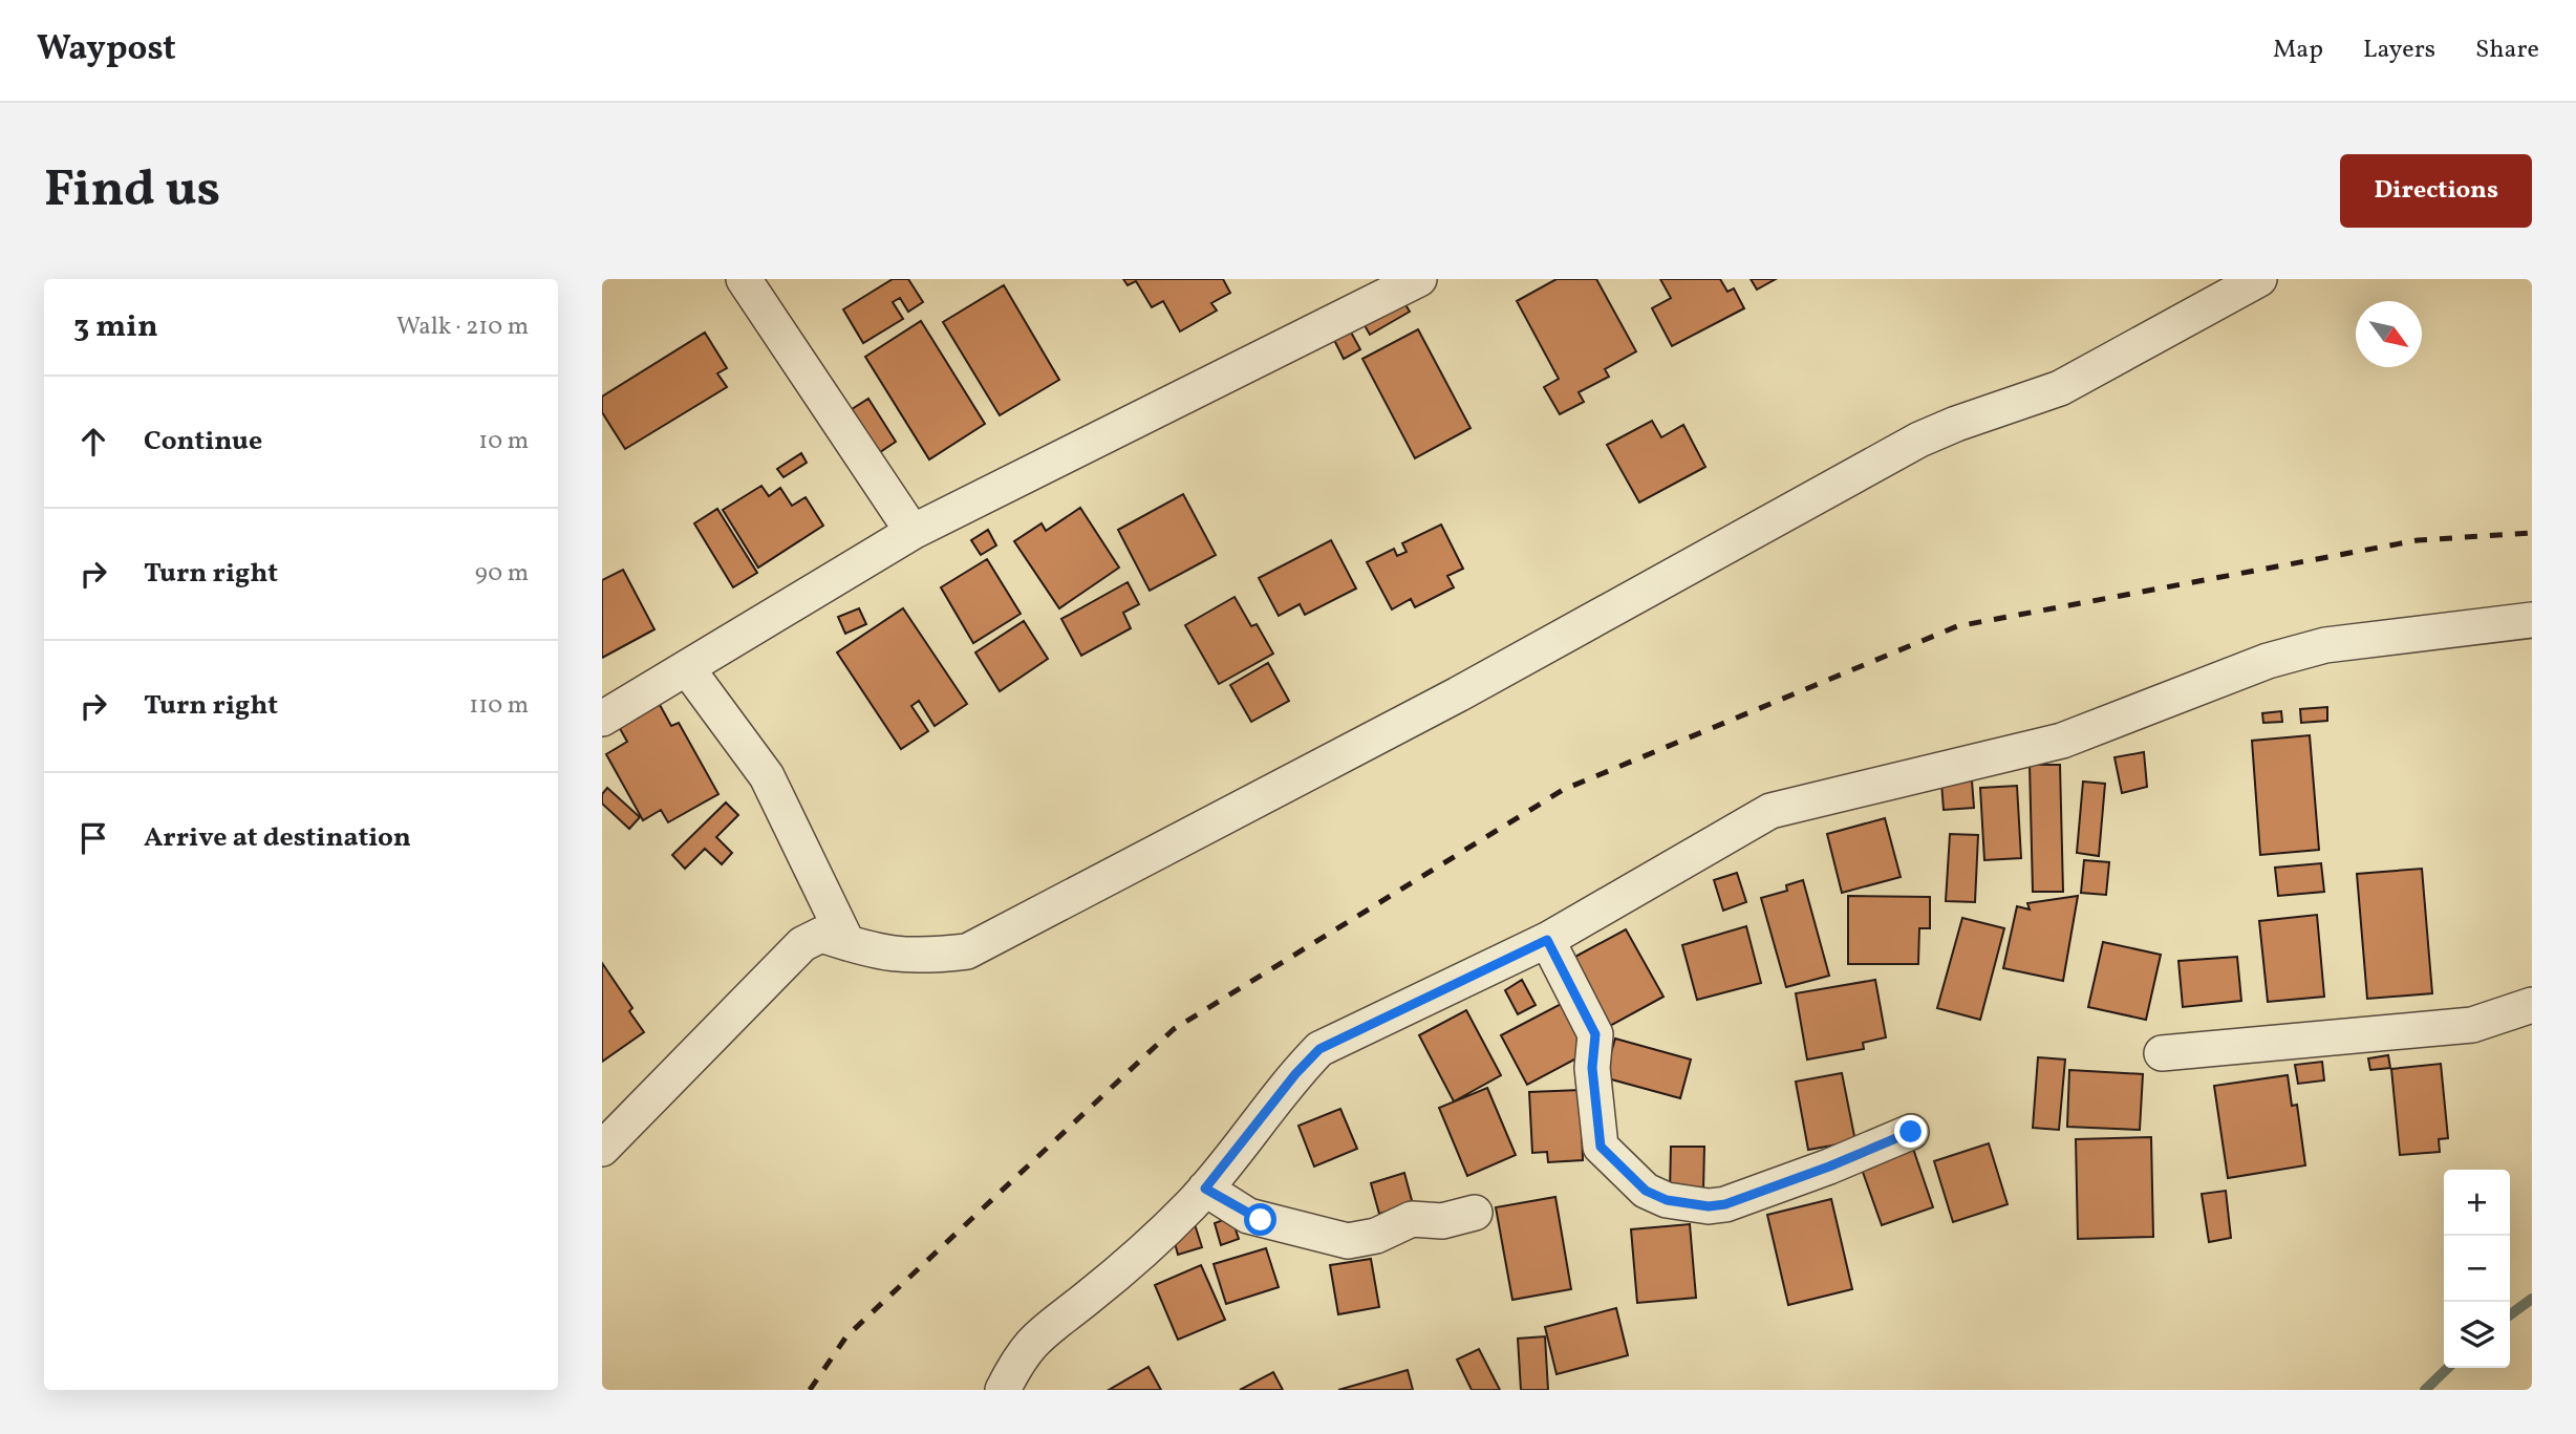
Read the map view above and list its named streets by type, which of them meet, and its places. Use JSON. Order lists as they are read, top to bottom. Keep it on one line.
{"north":"bottom right","page":{"header":"Waypost","nav":["Map","Layers","Share"],"buttons":"Directions","title":"Find us","heading":["3 min","Walk · 210 m"],"list":[["Continue","10 m"],["Turn right","90 m"],["Turn right","110 m"],"Arrive at destination"],"map_buttons":["+","−"]}}
